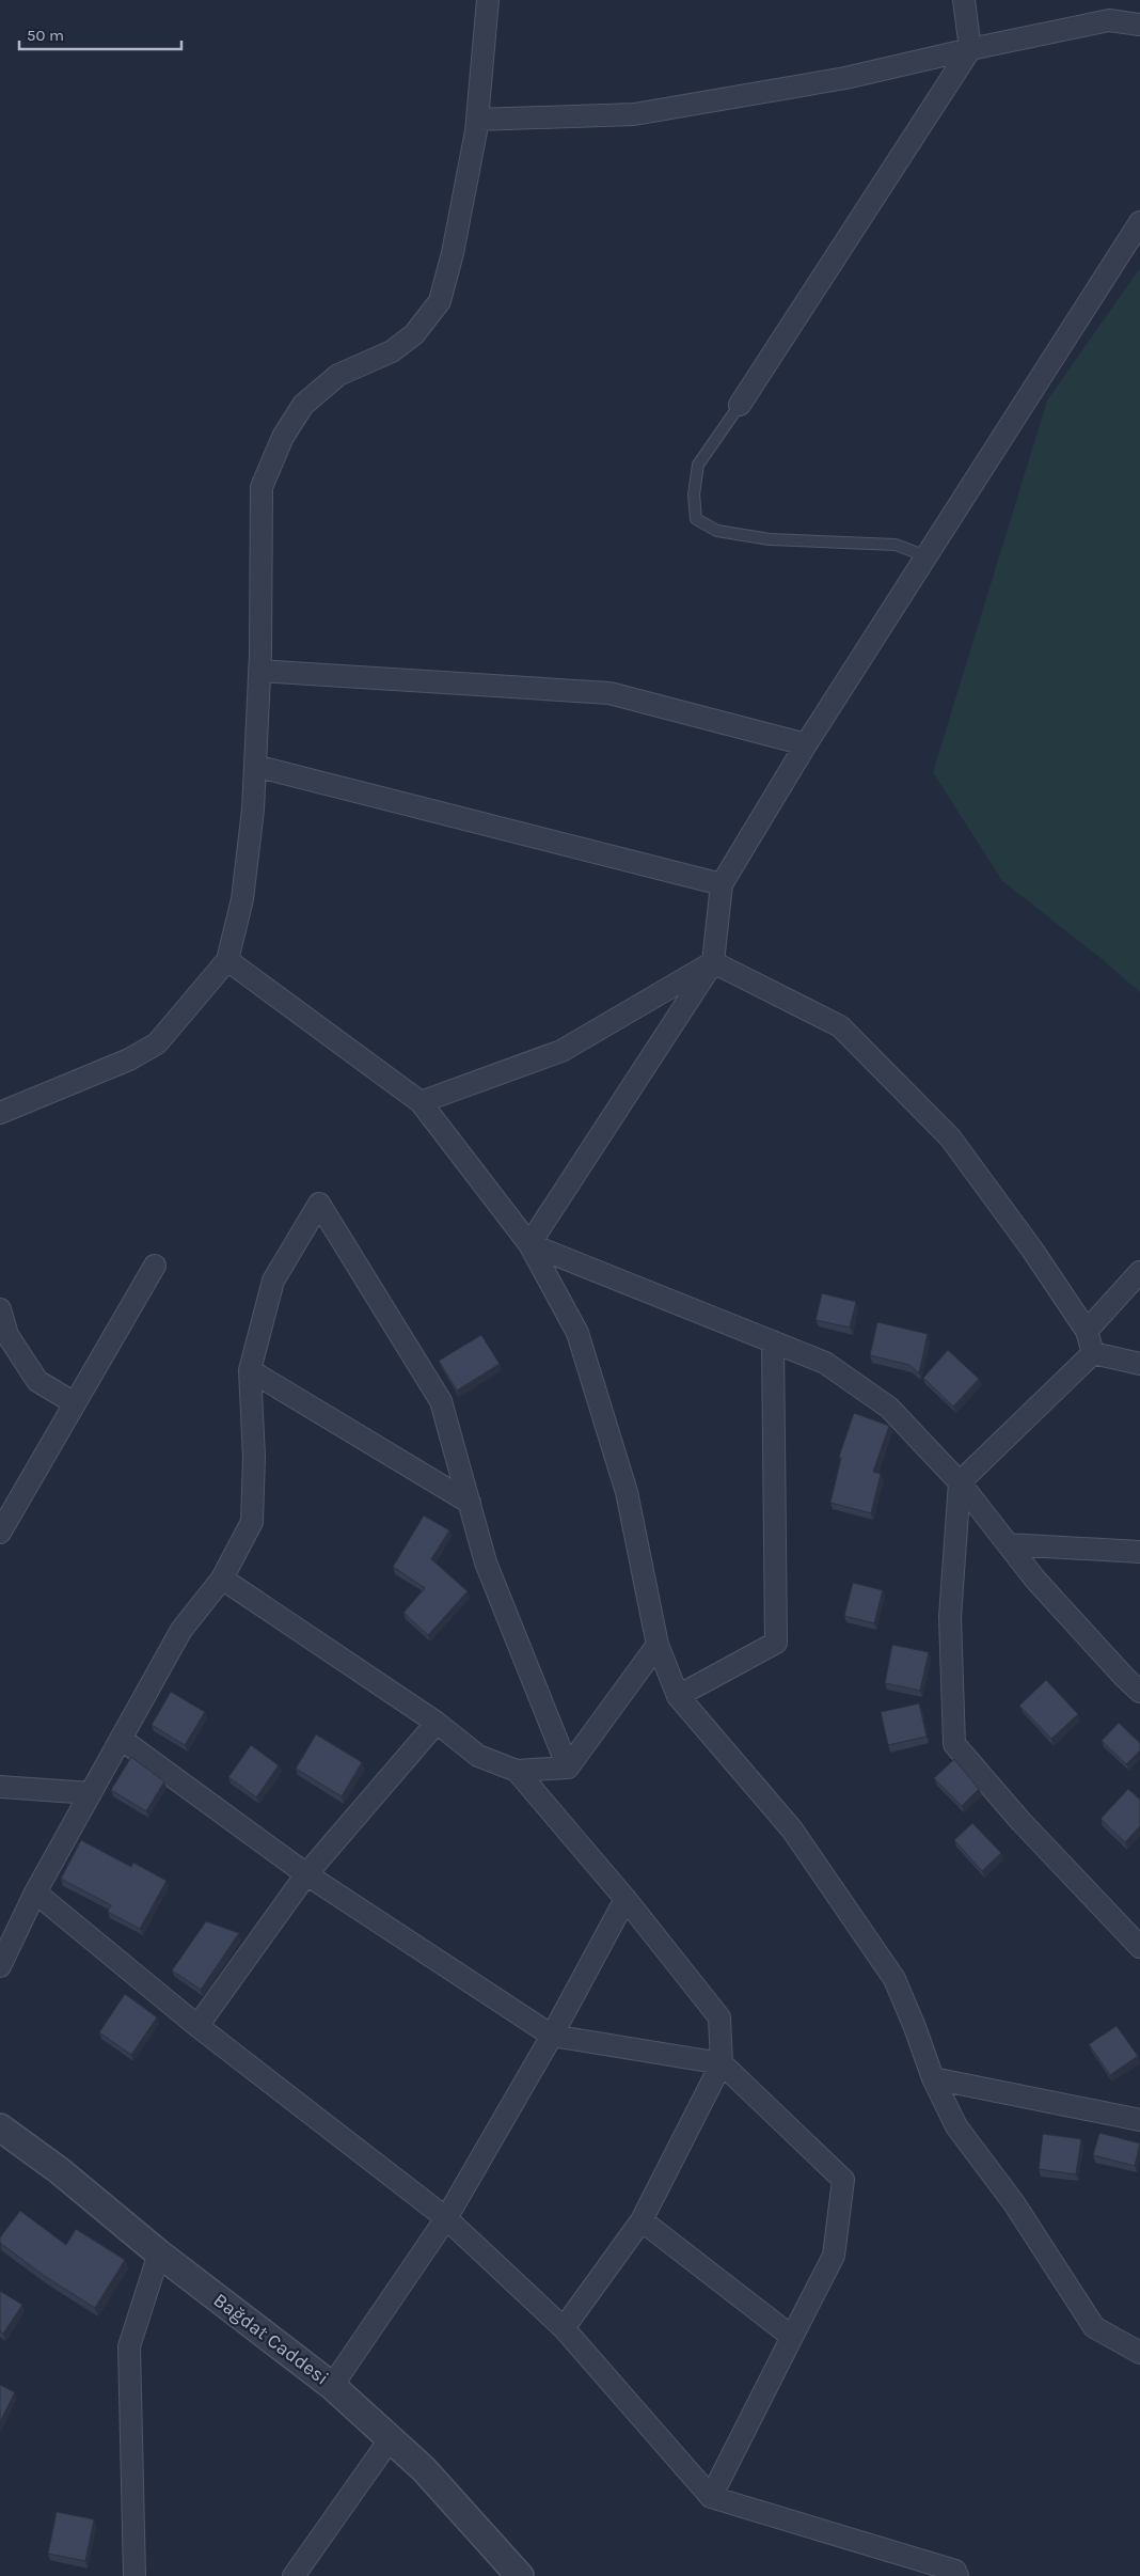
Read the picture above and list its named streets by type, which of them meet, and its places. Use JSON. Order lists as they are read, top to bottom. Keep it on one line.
{"streets":{"street":["Bağdat Caddesi"]},"scale_bar":"50 m"}
